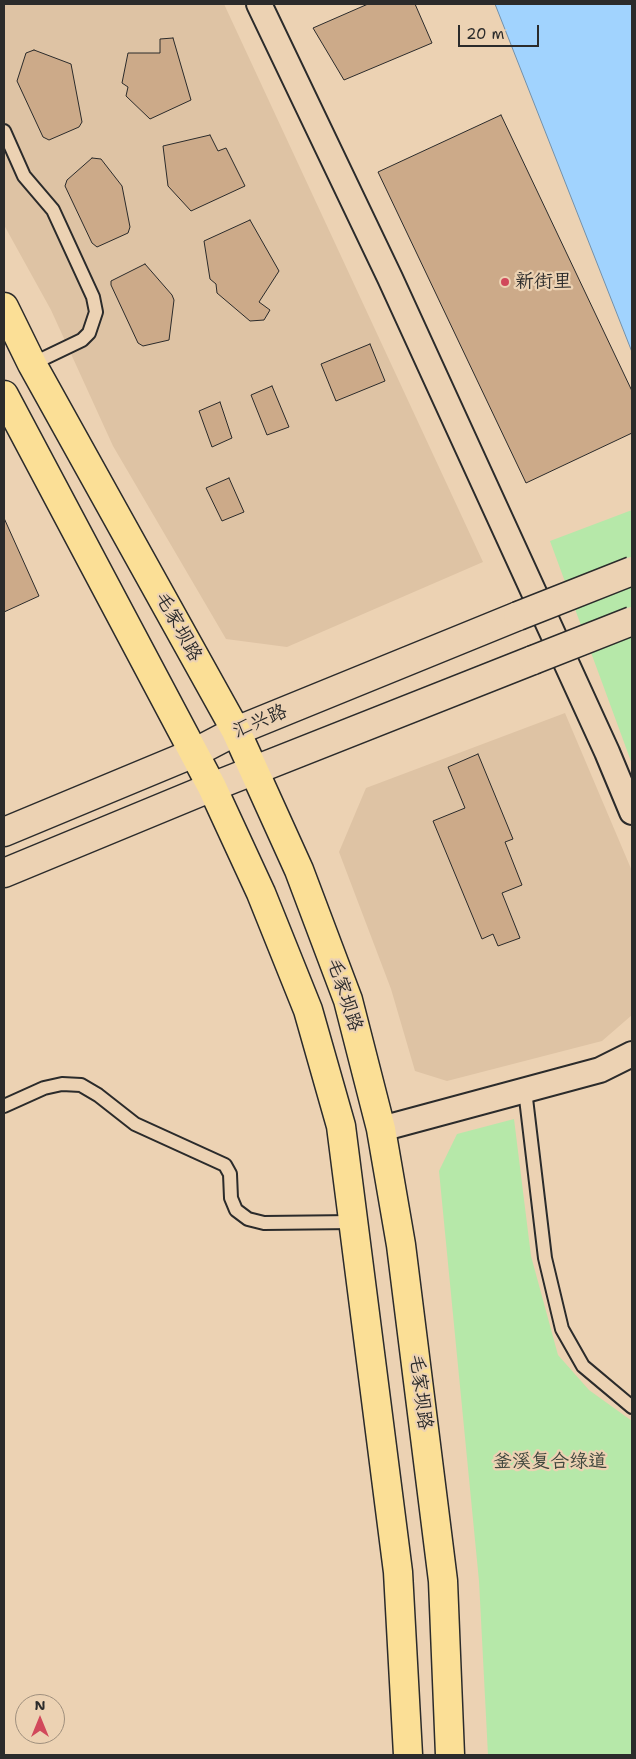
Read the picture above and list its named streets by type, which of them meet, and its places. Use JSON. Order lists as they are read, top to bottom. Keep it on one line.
{"streets":{"main road":["毛家坝路","汇兴路"]},"crossings":[["毛家坝路","汇兴路"]],"parks":["釜溪复合绿道"],"places":["新街里"],"scale_bar":"20 m","north":"top"}
